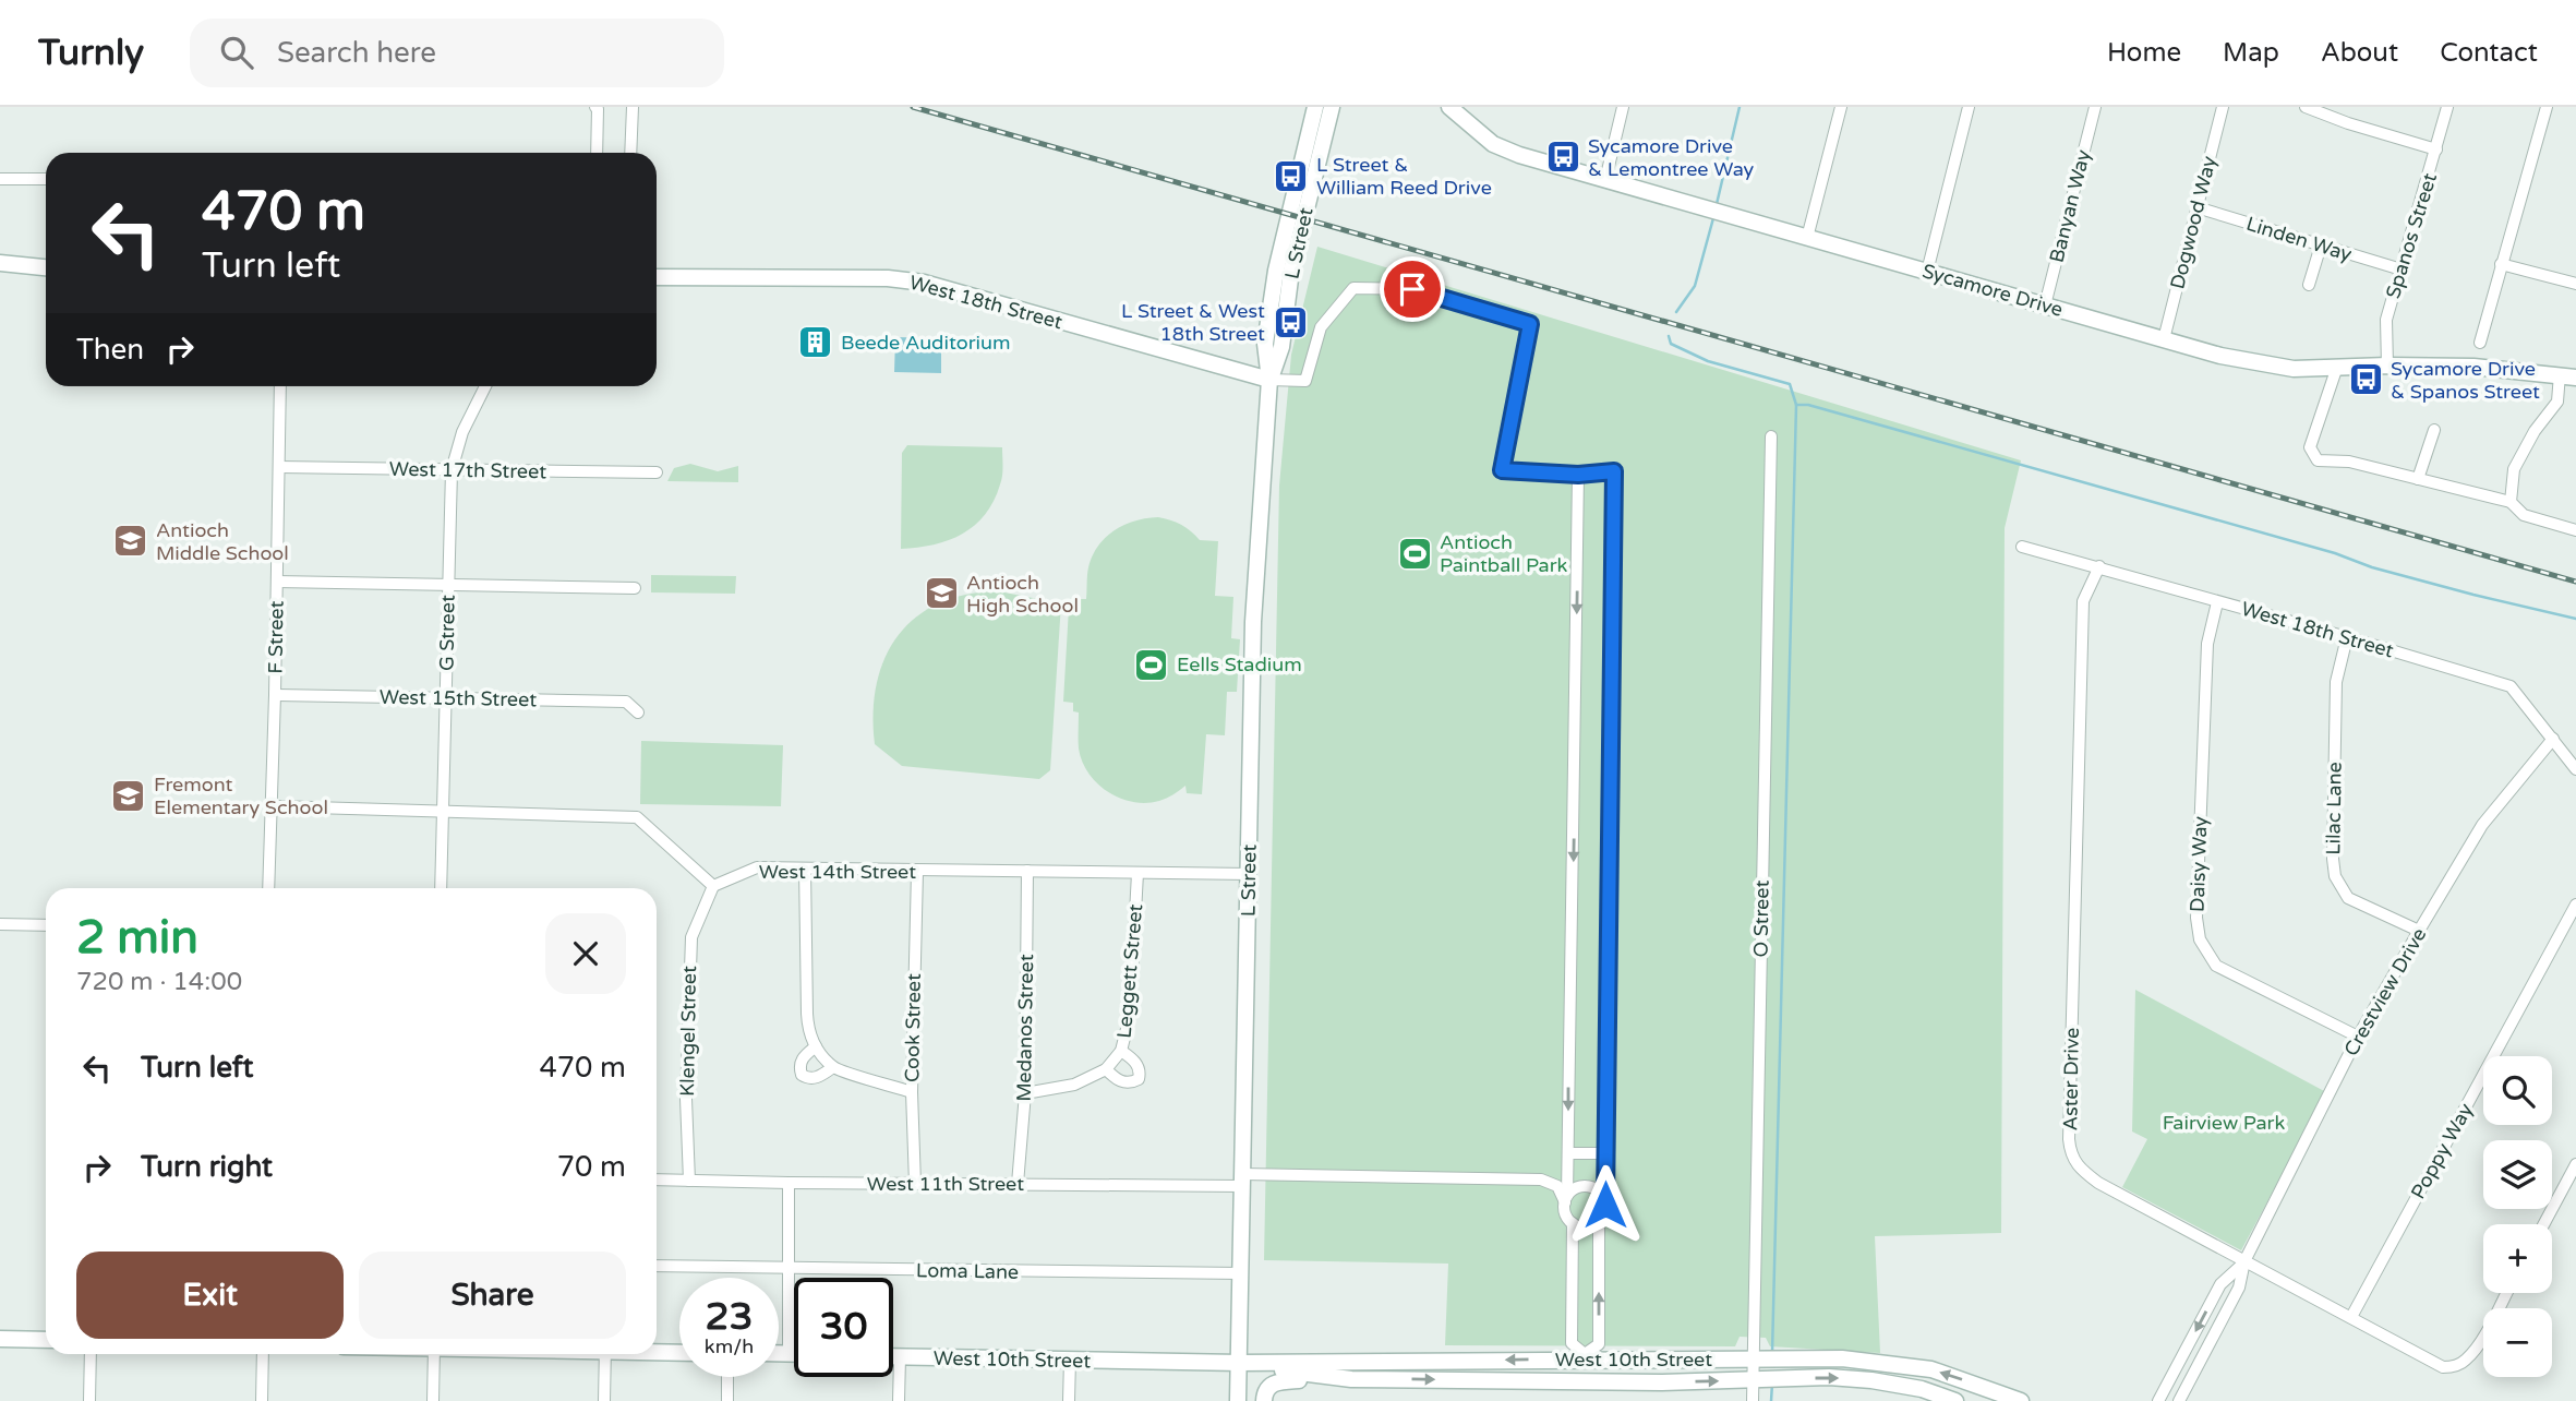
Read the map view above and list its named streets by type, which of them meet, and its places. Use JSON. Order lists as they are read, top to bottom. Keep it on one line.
{"streets":{"main road":["L Street","Sycamore Drive","West 18th Street","West 10th Street"],"street":["Banyan Way","Dogwood Way","Spanos Street","Linden Way","West 17th Street","G Street","F Street","West 15th Street","Lilac Lane","Daisy Way","West 14th Street","O Street","Leggett Street","Crestview Drive","Cook Street","Medanos Street","Klengel Street","Aster Drive","Poppy Way","West 11th Street","Loma Lane"]},"crossings":[["Banyan Way","Sycamore Drive"],["Dogwood Way","Linden Way"],["Dogwood Way","Sycamore Drive"],["Spanos Street","Linden Way"],["Spanos Street","Sycamore Drive"],["L Street","West 18th Street"],["L Street","West 14th Street"],["L Street","West 11th Street"],["L Street","Loma Lane"],["L Street","West 10th Street"],["West 18th Street","Lilac Lane"],["West 18th Street","Daisy Way"],["West 18th Street","Crestview Drive"],["West 18th Street","Aster Drive"],["West 17th Street","G Street"],["West 17th Street","F Street"],["G Street","West 15th Street"],["F Street","West 15th Street"],["Lilac Lane","Crestview Drive"],["Daisy Way","Crestview Drive"],["West 14th Street","Leggett Street"],["West 14th Street","Cook Street"],["West 14th Street","Medanos Street"],["West 14th Street","Klengel Street"],["O Street","West 10th Street"],["Leggett Street","Medanos Street"],["Crestview Drive","Aster Drive"],["Cook Street","West 11th Street"],["Medanos Street","West 11th Street"],["Klengel Street","West 11th Street"],["Aster Drive","Poppy Way"]],"parks":["Fairview Park"],"places":{"bus stop":["Sycamore Drive & Lemontree Way","L Street & William Reed Drive","L Street & West 18th Street","Sycamore Drive & Spanos Street"],"building":["Beede Auditorium"],"school or university":["Antioch Middle School","Antioch High School","Fremont Elementary School"],"sports":["Antioch Paintball Park","Eells Stadium"]},"page":{"header":"Turnly","search":"Search here","nav":["Home","Map","About","Contact"],"turn":["470 m","Turn left"],"then":"Then","heading":["2 min","720 m · 14:00"],"list":[{"name":"Turn left","value":"470 m"},{"name":"Turn right","value":"70 m"}],"map_buttons":["+","−"],"buttons":["Exit","Share"],"speed":"23 km/h","limit":"30"}}
